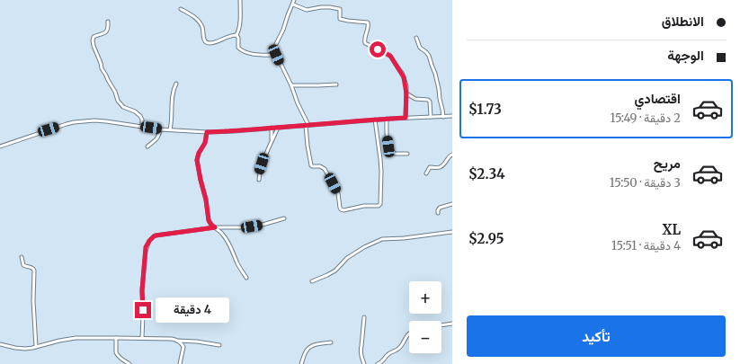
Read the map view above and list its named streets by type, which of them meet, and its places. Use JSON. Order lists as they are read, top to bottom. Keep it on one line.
{"page":{"banner":["الانطلاق","الوجهة"],"list":[{"name":"اقتصادي","note":"2 دقيقة · 15:49","value":"$1.73"},{"name":"مريح","note":"3 دقيقة · 15:50","value":"$2.34"},{"name":"XL","note":"4 دقيقة · 15:51","value":"$2.95"}],"map_buttons":["+","−"],"bubble":"4 دقيقة","buttons":"تأكيد"}}
